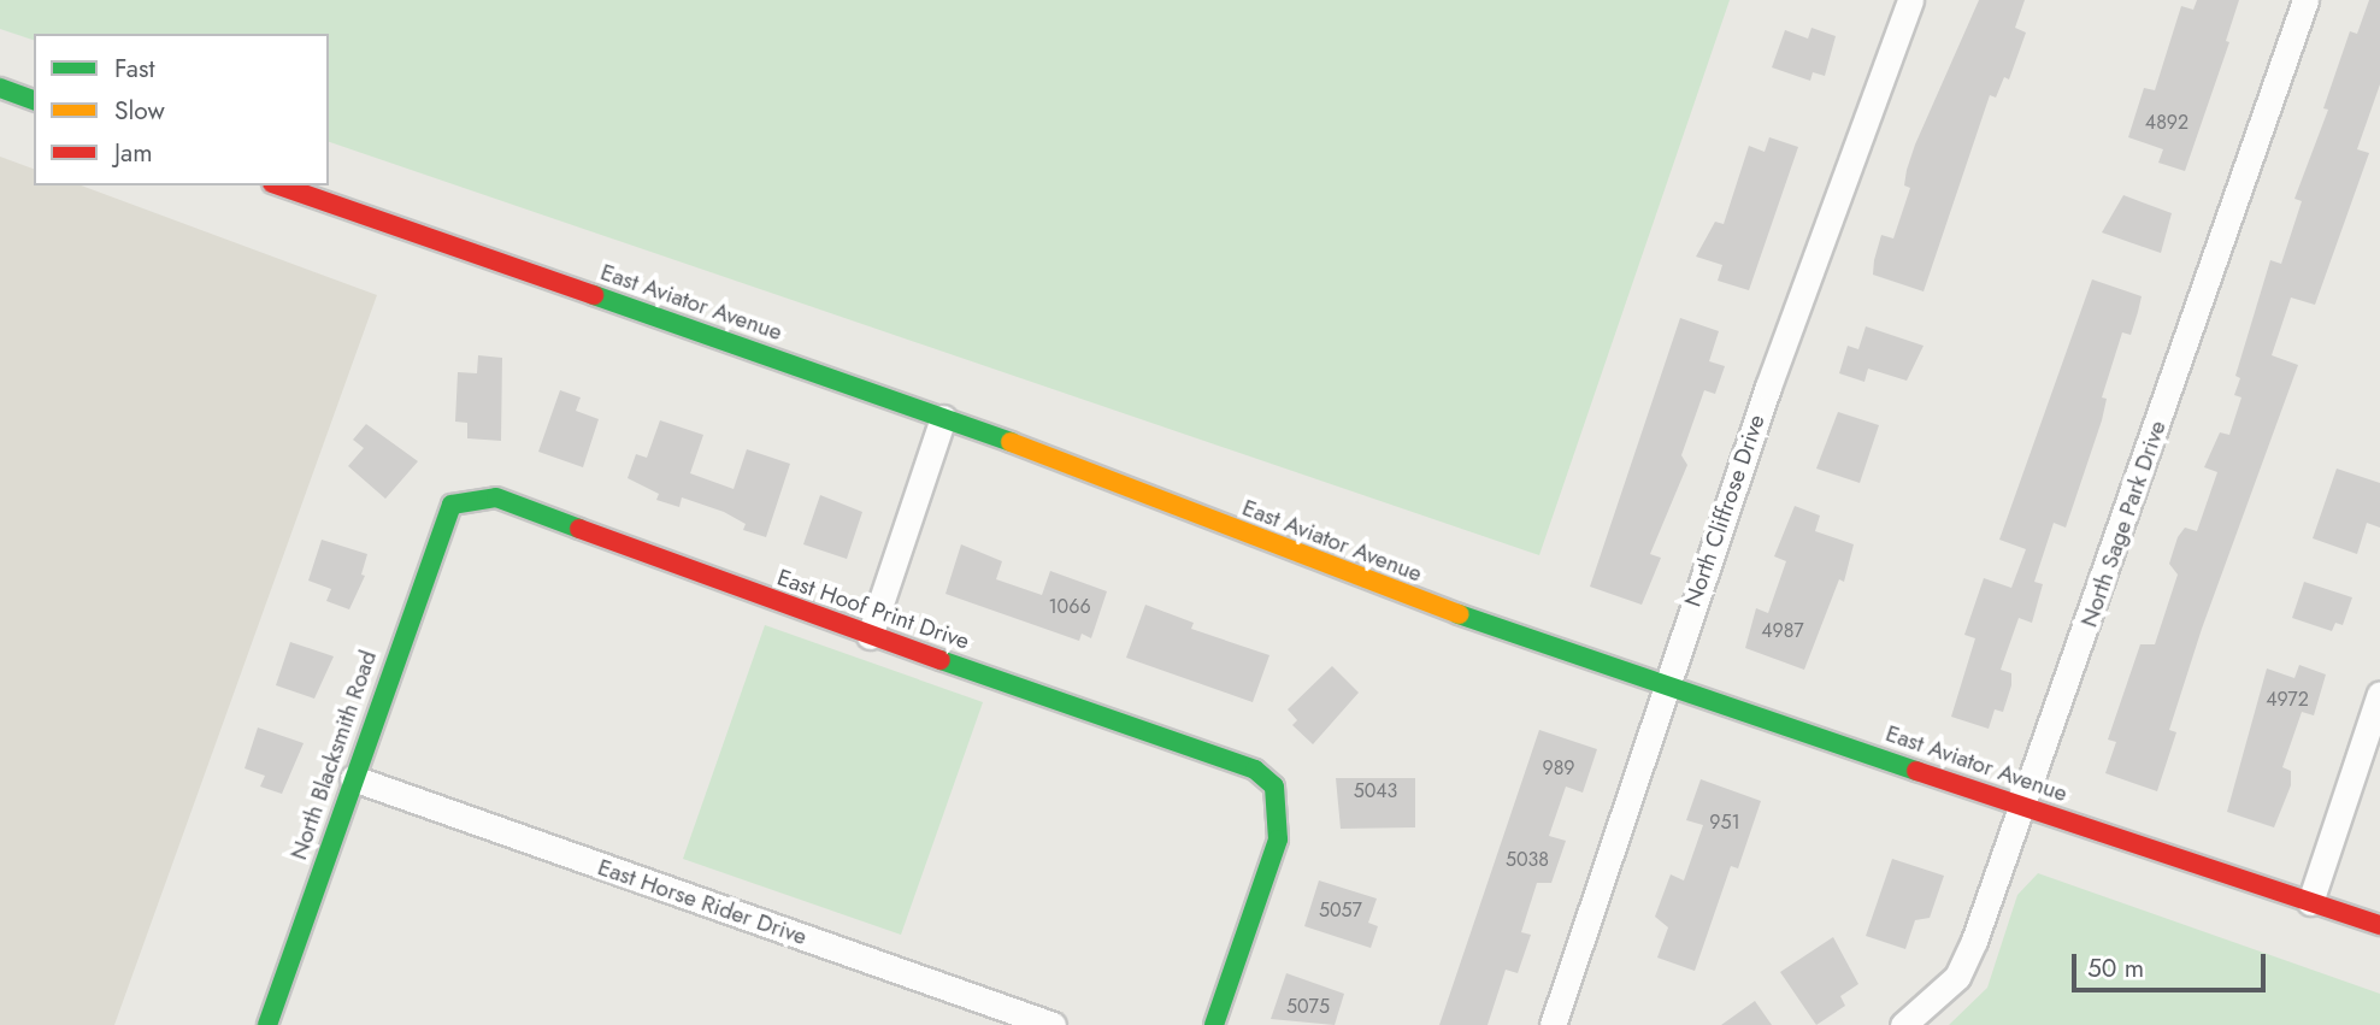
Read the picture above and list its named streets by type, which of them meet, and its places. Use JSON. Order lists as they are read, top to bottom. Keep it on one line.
{"streets":{"street":["East Aviator Avenue","North Cliffrose Drive","North Sage Park Drive","East Hoof Print Drive","North Blacksmith Road","East Horse Rider Drive"]},"crossings":[["East Aviator Avenue","North Cliffrose Drive"],["East Aviator Avenue","North Sage Park Drive"],["East Hoof Print Drive","North Blacksmith Road"],["North Blacksmith Road","East Horse Rider Drive"]],"house_numbers":["4892","1066","4987","4972","989","5043","951","5038","5057","5075"],"legend":["Fast","Slow","Jam"],"scale_bar":"50 m"}
